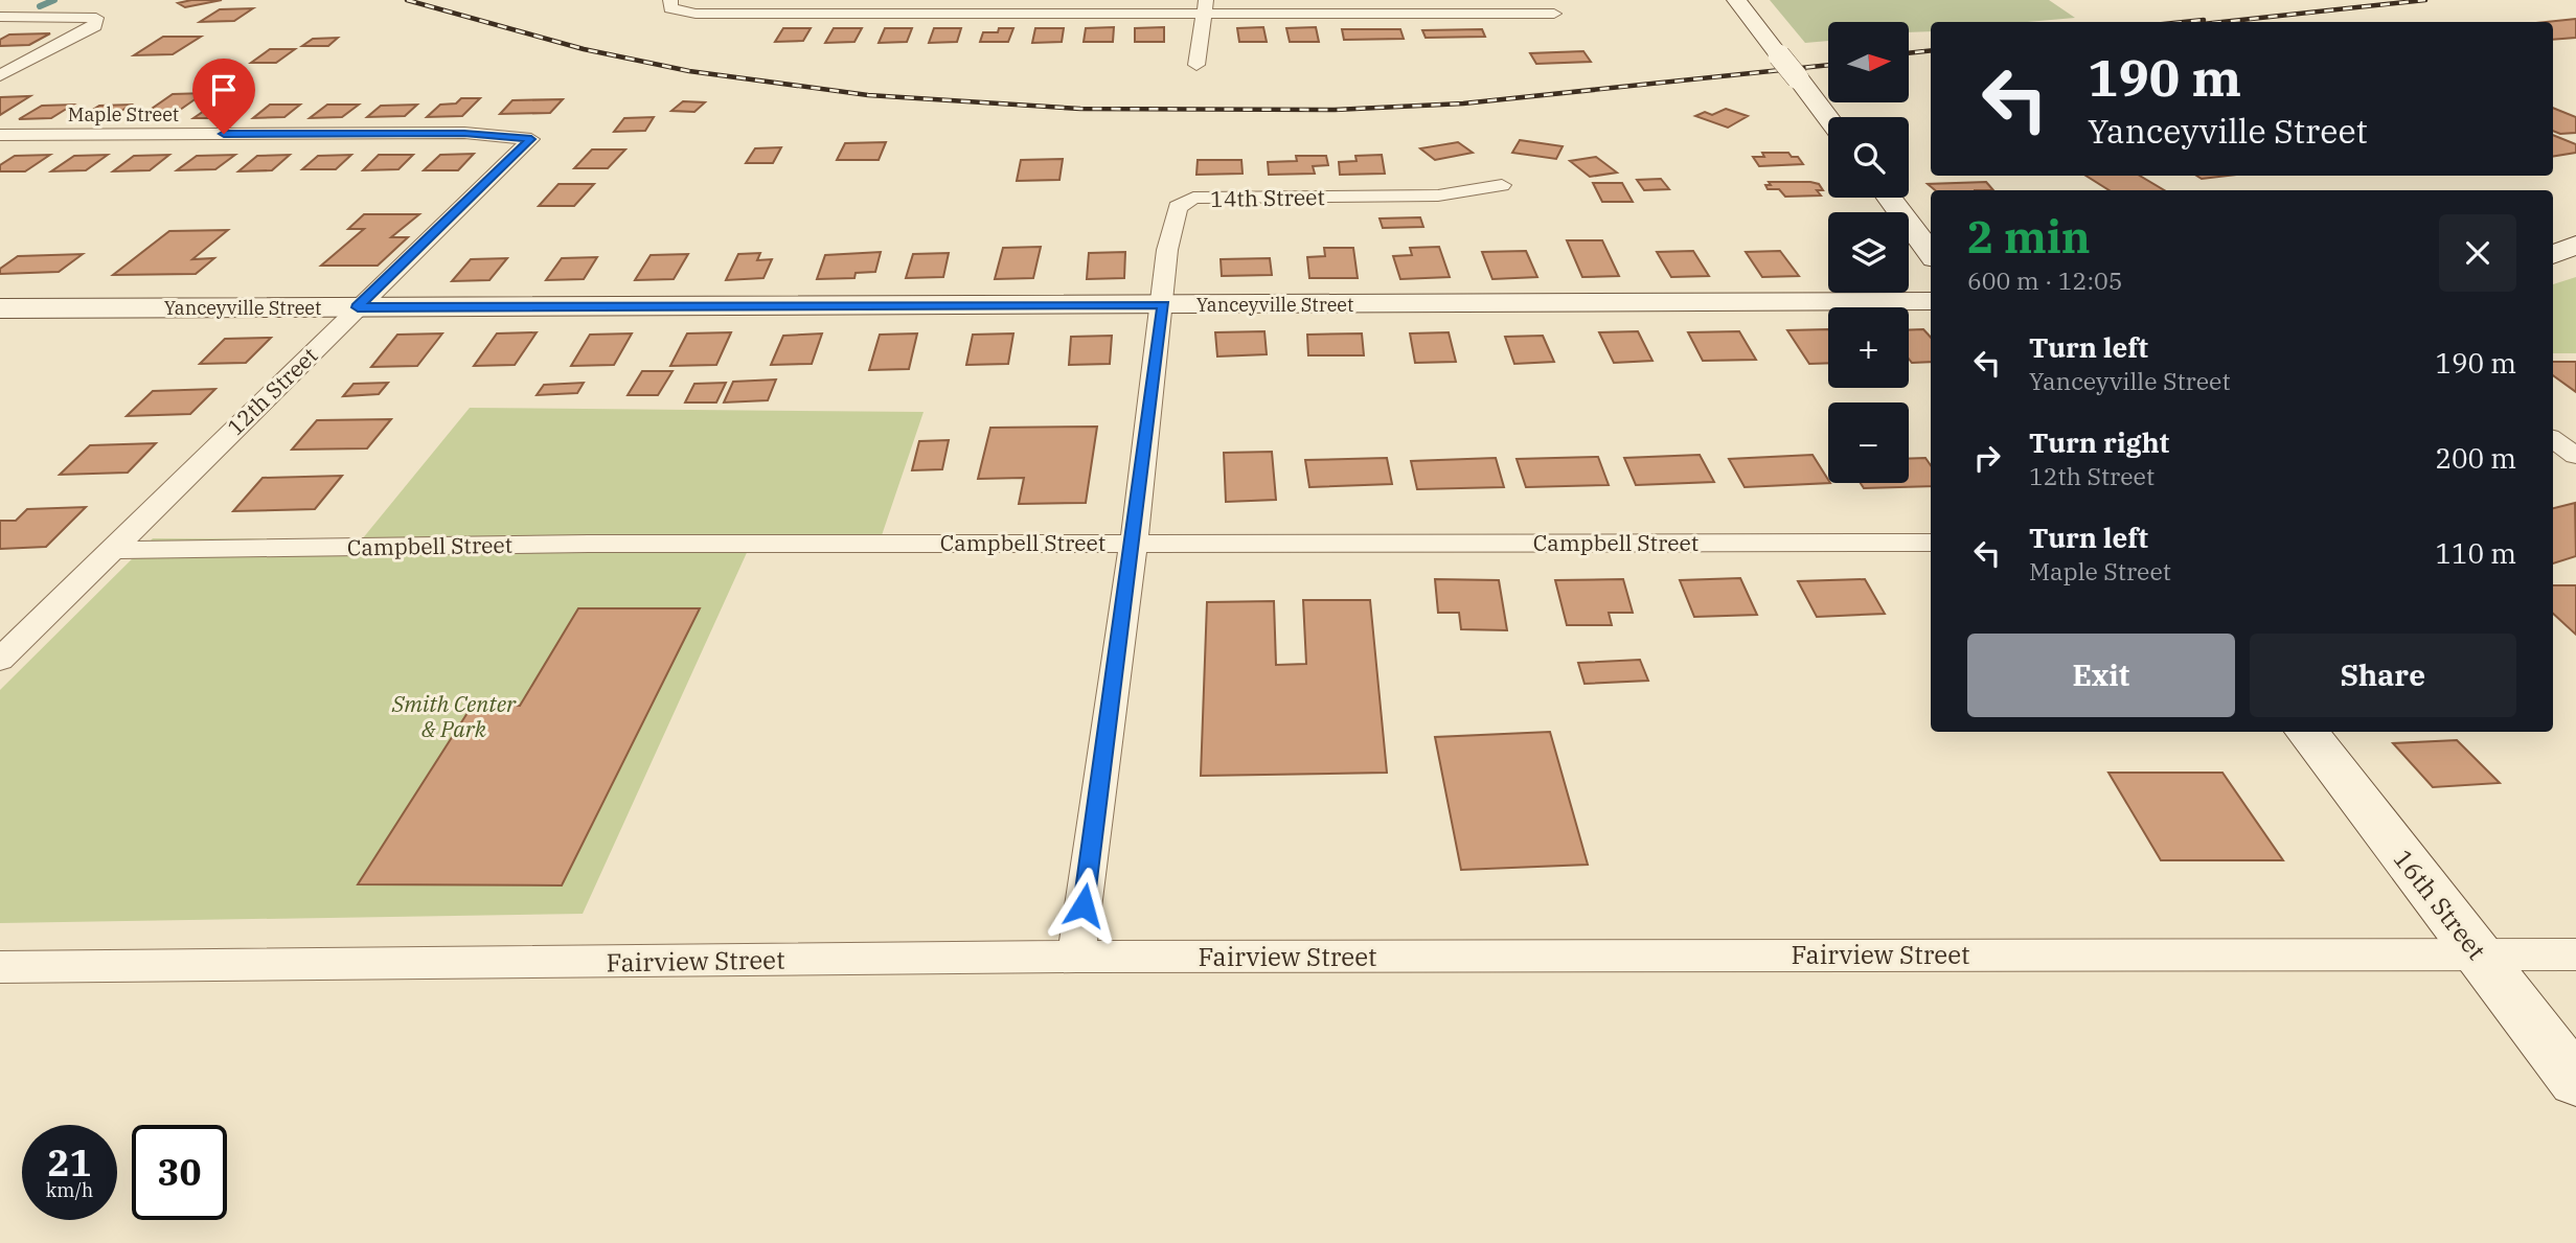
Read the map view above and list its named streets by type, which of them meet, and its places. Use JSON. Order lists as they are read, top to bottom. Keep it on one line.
{"streets":{"main road":["Yanceyville Street","16th Street"],"street":["Maple Street","14th Street","12th Street","Campbell Street","Fairview Street"]},"crossings":[["Maple Street","12th Street"],["14th Street","Yanceyville Street"],["14th Street","Campbell Street"],["14th Street","Fairview Street"],["Yanceyville Street","12th Street"],["12th Street","Campbell Street"],["16th Street","Fairview Street"]],"parks":["Smith Center & Park"],"north":"right","page":{"map_buttons":["+","−"],"turn":["190 m","Yanceyville Street"],"heading":["2 min","600 m · 12:05"],"list":[{"name":"Turn left","note":"Yanceyville Street","value":"190 m"},{"name":"Turn right","note":"12th Street","value":"200 m"},{"name":"Turn left","note":"Maple Street","value":"110 m"}],"buttons":["Exit","Share"],"speed":"21 km/h","limit":"30"}}
